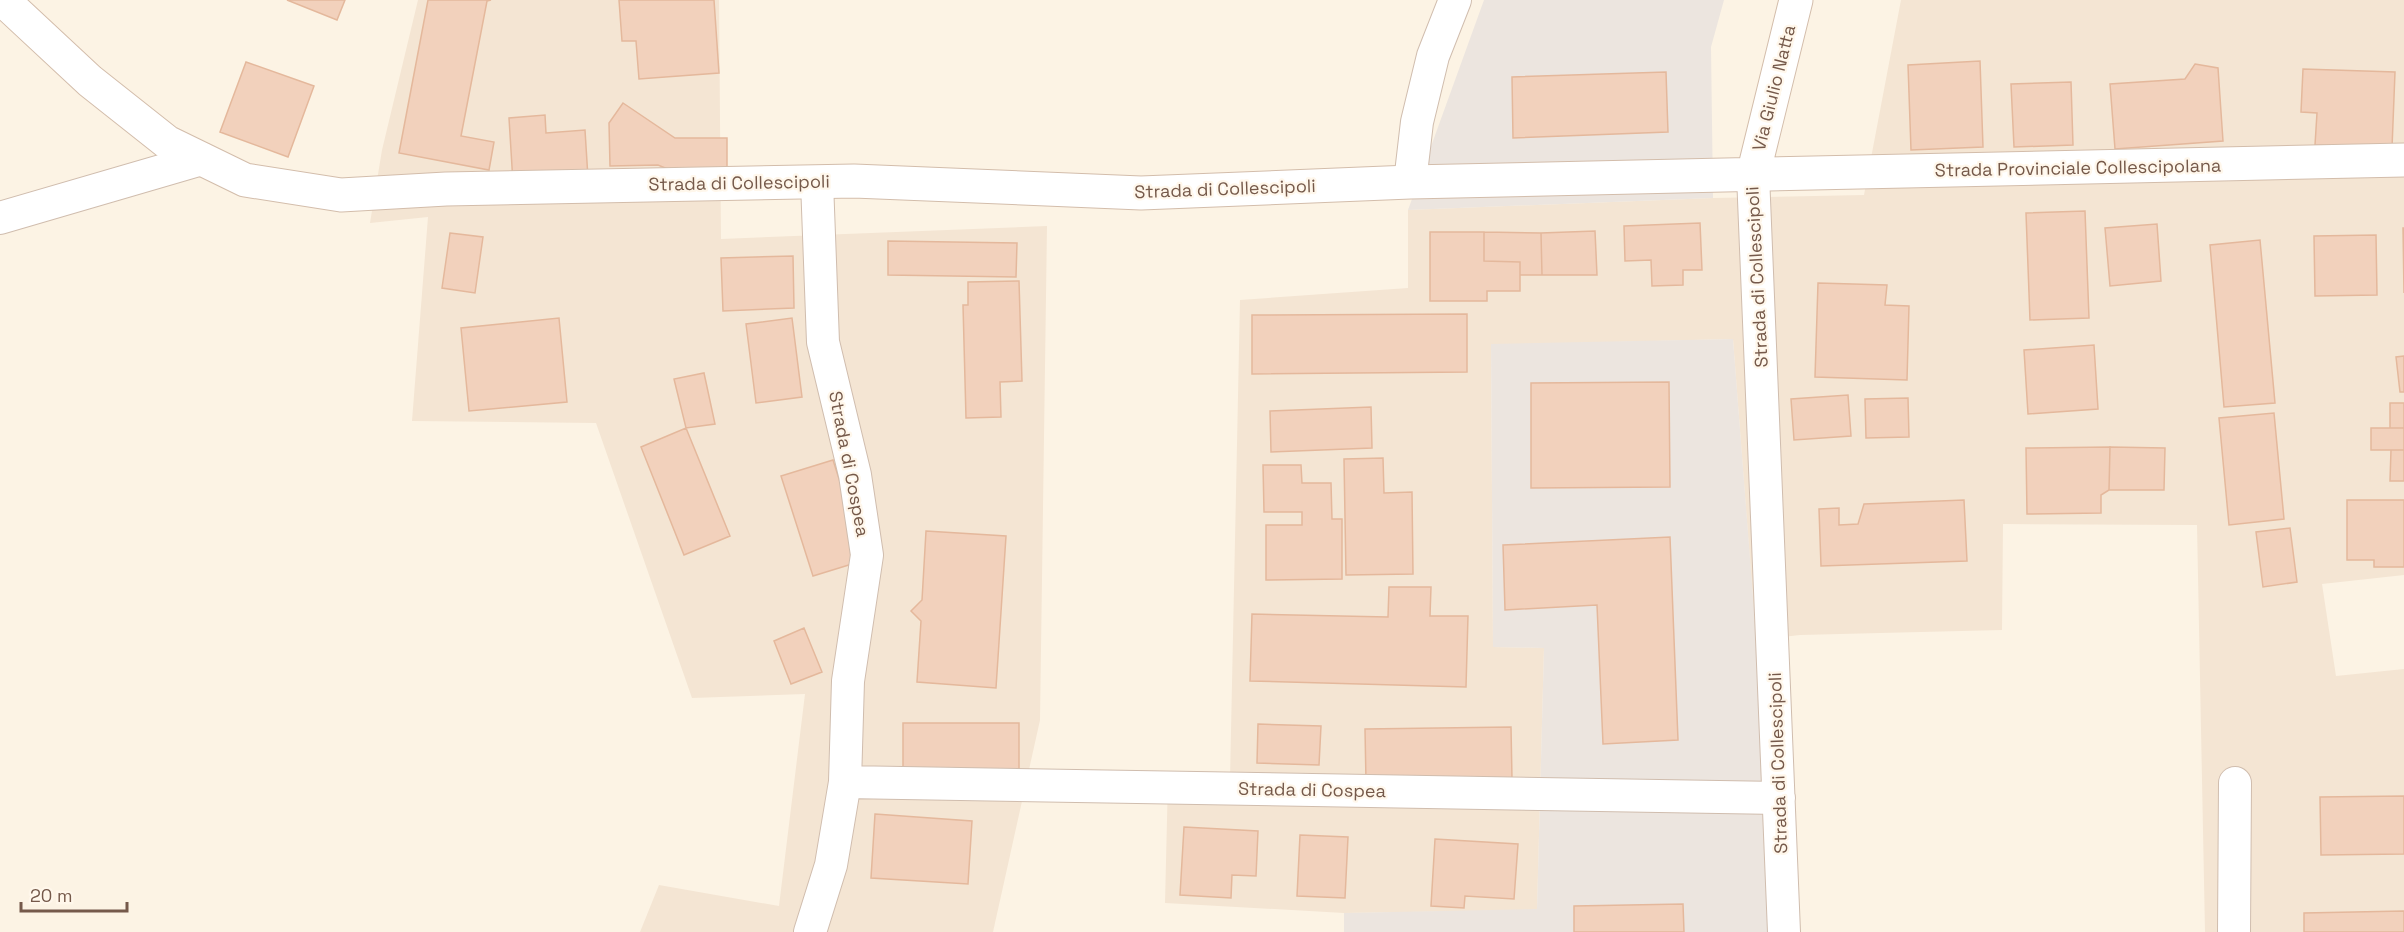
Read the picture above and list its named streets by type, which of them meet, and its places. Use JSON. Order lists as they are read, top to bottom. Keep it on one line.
{"streets":{"street":["Via Giulio Natta","Strada Provinciale Collescipolana","Strada di Collescipoli","Strada di Cospea"]},"crossings":[["Via Giulio Natta","Strada Provinciale Collescipolana"],["Via Giulio Natta","Strada di Collescipoli"],["Strada Provinciale Collescipolana","Strada di Collescipoli"],["Strada di Collescipoli","Strada di Cospea"]],"scale_bar":"20 m"}
